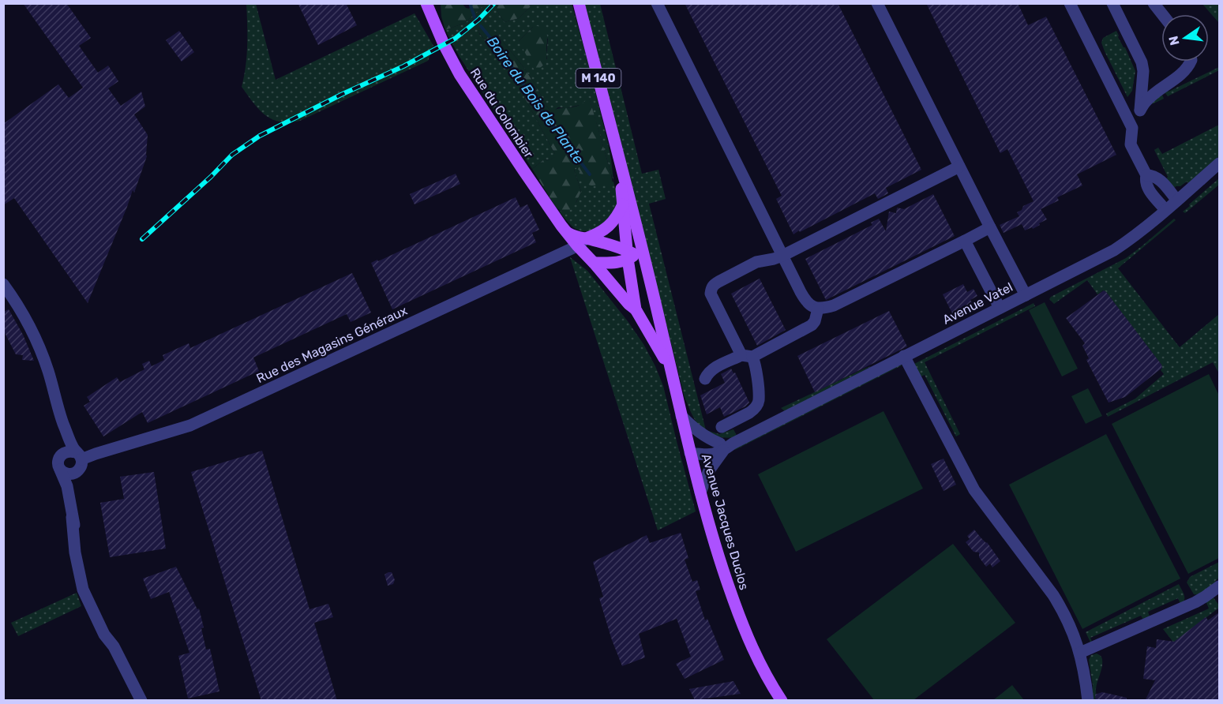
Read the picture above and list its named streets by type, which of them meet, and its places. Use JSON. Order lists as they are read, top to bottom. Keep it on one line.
{"streets":{"main road":["M 140","Rue du Colombier","Avenue Jacques Duclos"],"street":["Avenue Vatel","Rue des Magasins Généraux"]},"crossings":[["M 140","Rue du Colombier"],["M 140","Avenue Jacques Duclos"],["Rue du Colombier","Rue des Magasins Généraux"],["Avenue Vatel","Avenue Jacques Duclos"]],"water":["Boire du Bois de Plante"],"north":"left"}
